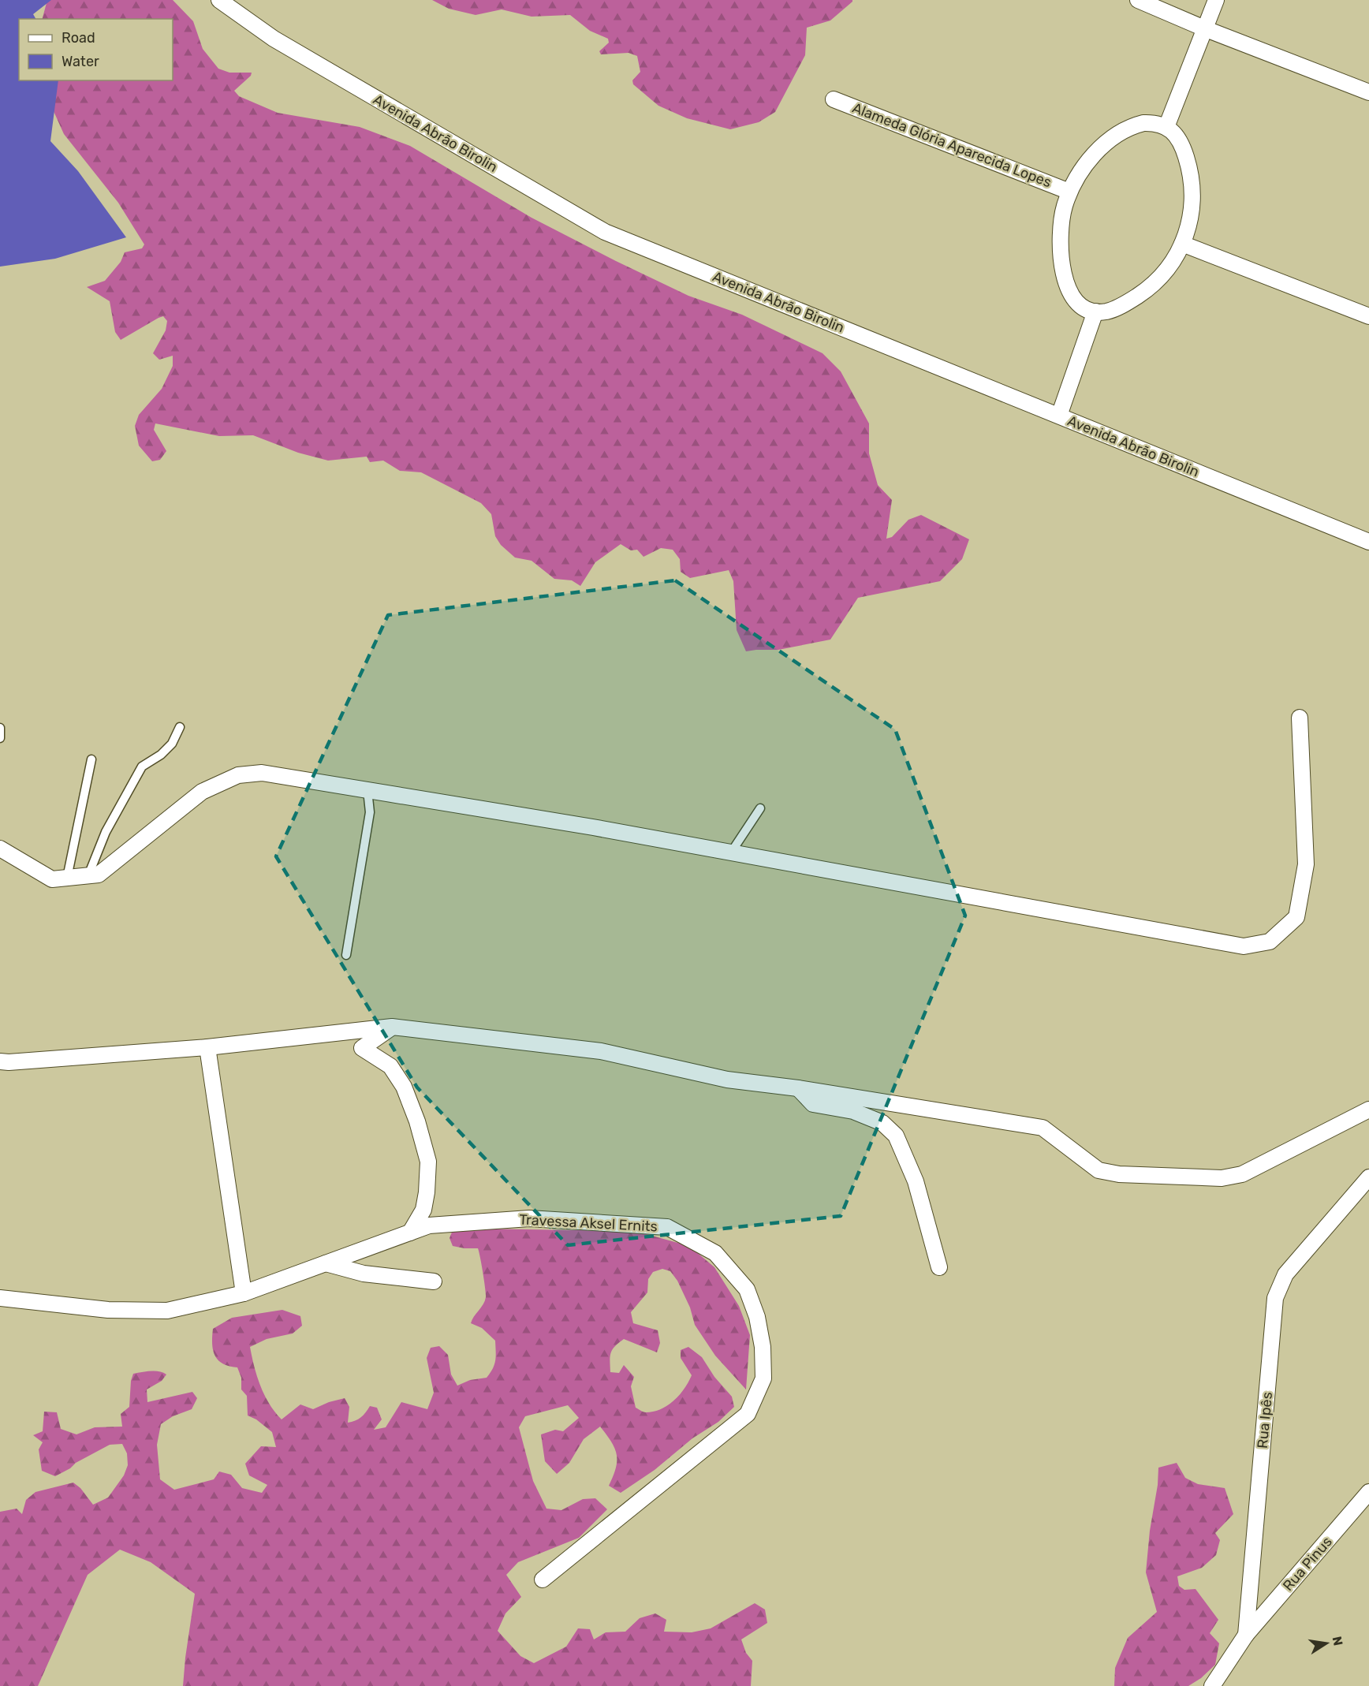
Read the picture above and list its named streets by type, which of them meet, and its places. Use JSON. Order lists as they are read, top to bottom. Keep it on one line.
{"streets":{"street":["Avenida Abrão Birolin","Alameda Glória Aparecida Lopes","Travessa Aksel Ernits","Rua Ipês","Rua Pinus"]},"crossings":[["Rua Ipês","Rua Pinus"]],"legend":["Road","Water"],"north":"right"}
